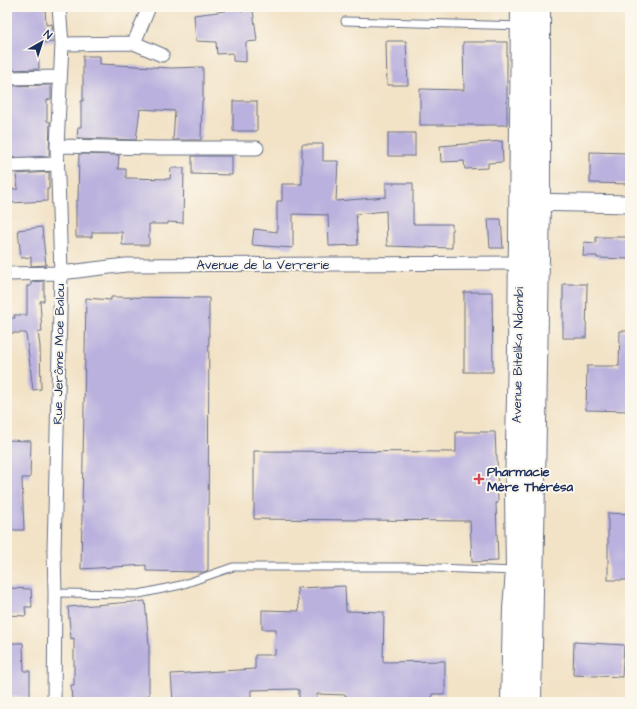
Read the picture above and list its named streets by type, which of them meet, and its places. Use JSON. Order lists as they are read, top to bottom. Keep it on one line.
{"streets":{"highway":["Avenue Bitelika Ndombi"],"street":["Avenue de la Verrerie","Rue Jerôme Moe Balou"]},"crossings":[["Avenue de la Verrerie","Rue Jerôme Moe Balou"],["Avenue de la Verrerie","Avenue Bitelika Ndombi"]],"places":{"health":["Pharmacie Mère Thérésa"]},"north":"top right"}
